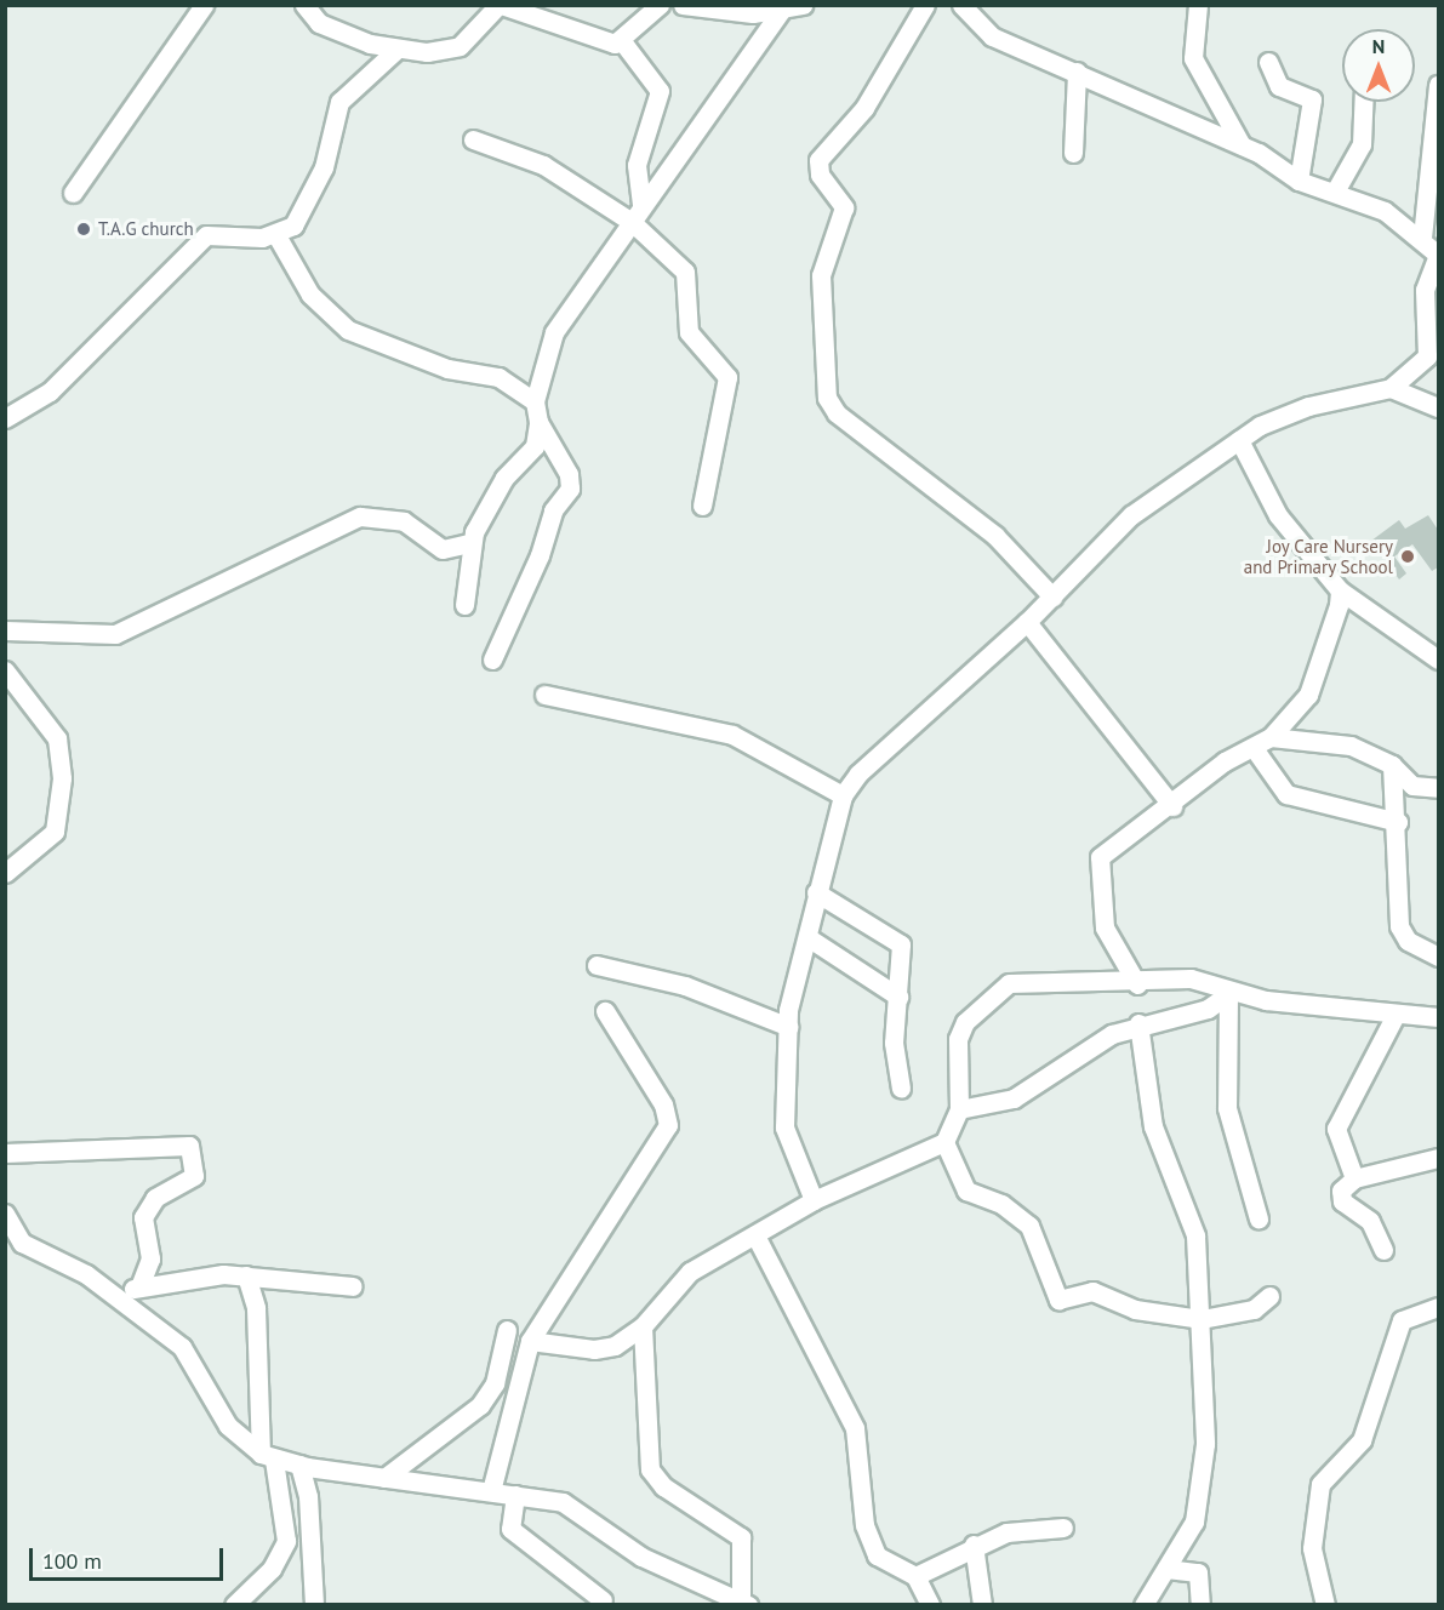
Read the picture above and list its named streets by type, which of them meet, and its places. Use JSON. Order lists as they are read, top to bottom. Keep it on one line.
{"places":["T.A.G church","Joy Care Nursery and Primary School"],"scale_bar":"100 m","north":"top"}
